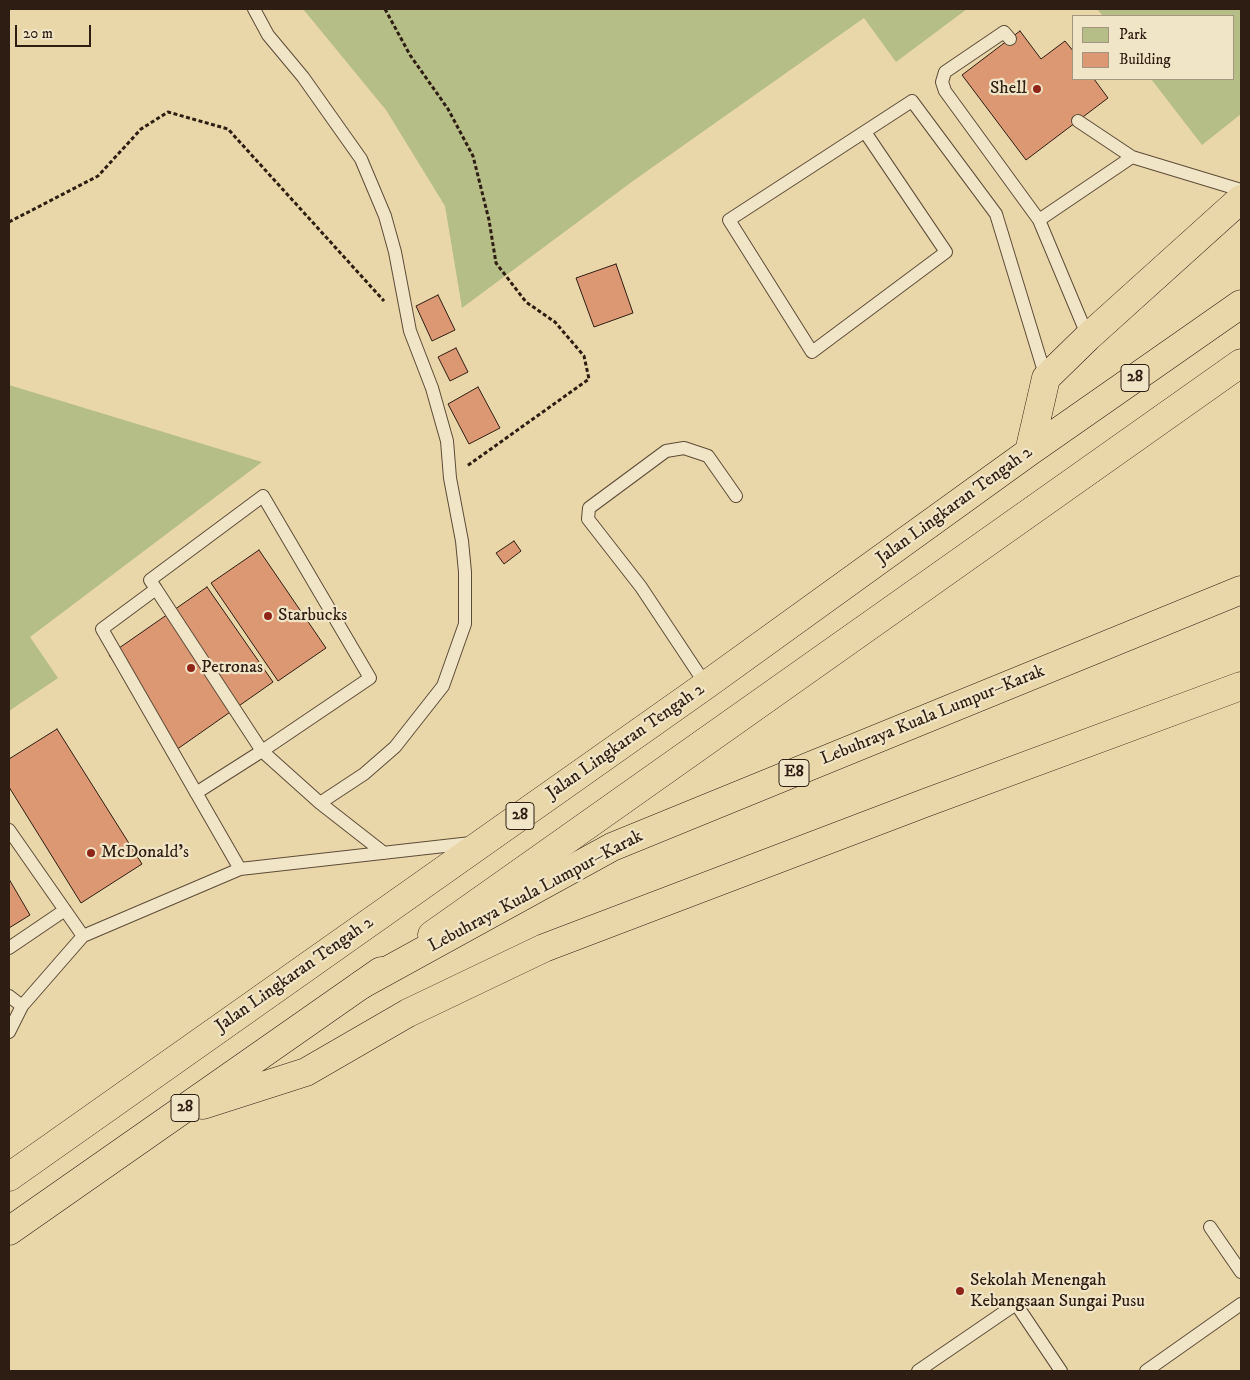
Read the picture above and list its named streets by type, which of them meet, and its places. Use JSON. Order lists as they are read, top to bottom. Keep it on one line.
{"streets":{"highway":["28","Jalan Lingkaran Tengah 2","Lebuhraya Kuala Lumpur–Karak","E8"]},"crossings":[["28","Lebuhraya Kuala Lumpur–Karak"]],"places":["Shell","Starbucks","Petronas","McDonald's","Sekolah Menengah Kebangsaan Sungai Pusu"],"legend":["Park","Building"],"scale_bar":"20 m"}
